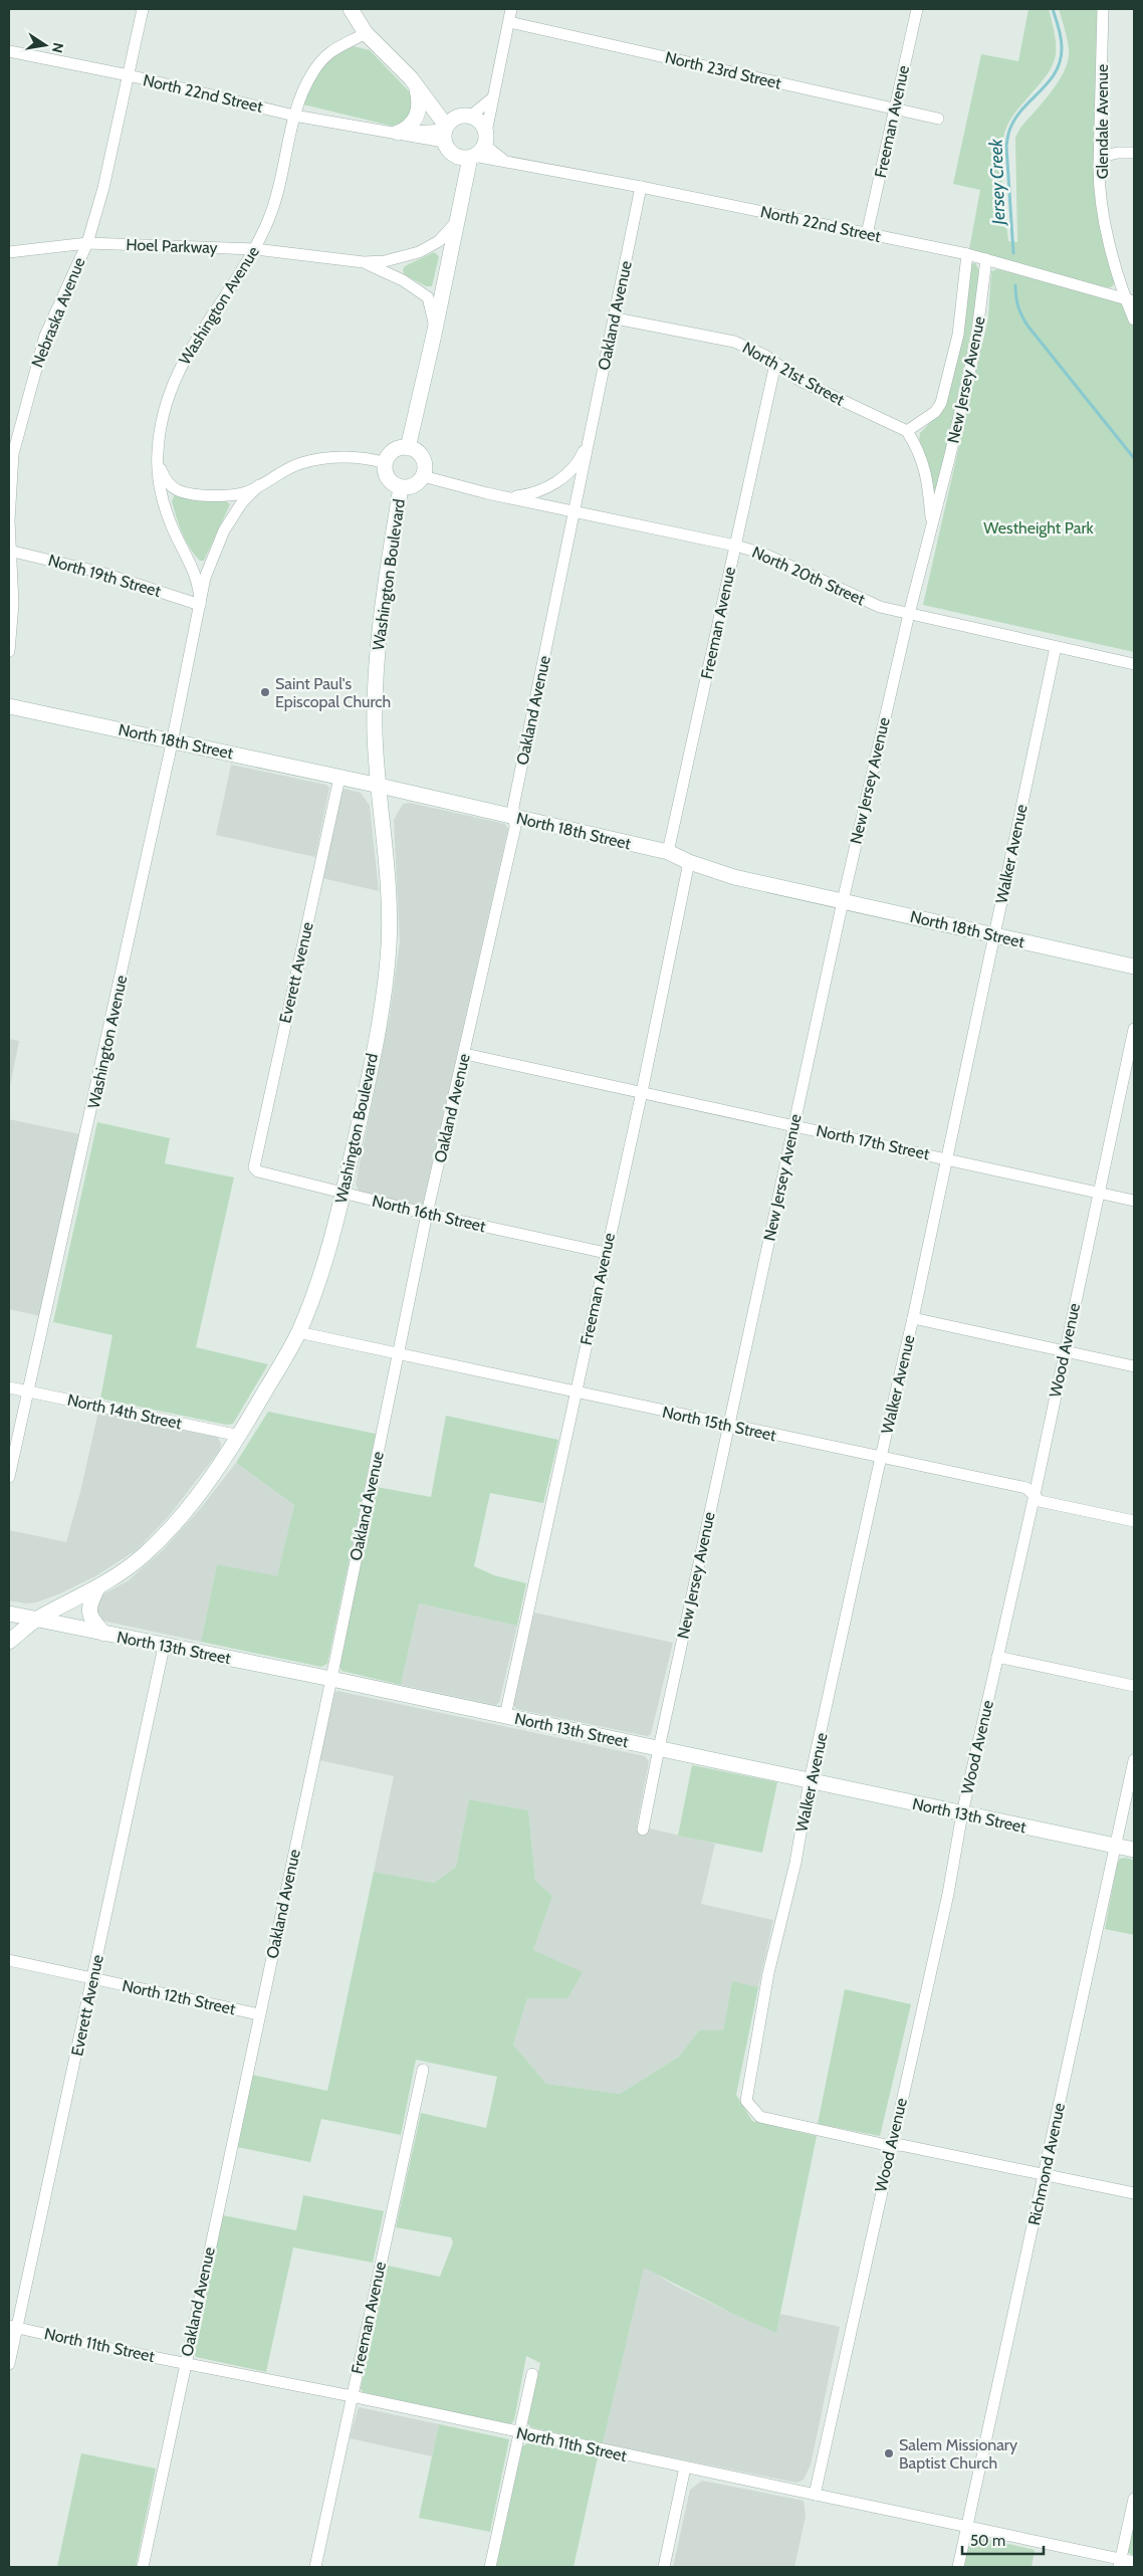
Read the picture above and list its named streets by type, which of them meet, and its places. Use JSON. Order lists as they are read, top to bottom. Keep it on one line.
{"streets":{"street":["North 23rd Street","North 22nd Street","Freeman Avenue","Glendale Avenue","Hoel Parkway","Washington Avenue","Nebraska Avenue","Oakland Avenue","North 21st Street","New Jersey Avenue","Washington Boulevard","North 19th Street","North 20th Street","North 18th Street","Walker Avenue","Everett Avenue","North 17th Street","North 16th Street","Wood Avenue","North 14th Street","North 15th Street","North 13th Street","North 12th Street","Richmond Avenue","North 11th Street"]},"crossings":[["North 23rd Street","Freeman Avenue"],["North 22nd Street","Freeman Avenue"],["North 22nd Street","Glendale Avenue"],["North 22nd Street","Washington Avenue"],["North 22nd Street","Nebraska Avenue"],["North 22nd Street","Oakland Avenue"],["North 22nd Street","New Jersey Avenue"],["Freeman Avenue","North 21st Street"],["Freeman Avenue","North 20th Street"],["Freeman Avenue","North 18th Street"],["Freeman Avenue","North 17th Street"],["Freeman Avenue","North 16th Street"],["Freeman Avenue","North 15th Street"],["Freeman Avenue","North 13th Street"],["Freeman Avenue","North 11th Street"],["Hoel Parkway","Washington Avenue"],["Hoel Parkway","Nebraska Avenue"],["Washington Avenue","North 19th Street"],["Washington Avenue","North 18th Street"],["Washington Avenue","North 14th Street"],["Nebraska Avenue","North 19th Street"],["Oakland Avenue","North 21st Street"],["Oakland Avenue","North 20th Street"],["Oakland Avenue","North 18th Street"],["Oakland Avenue","North 17th Street"],["Oakland Avenue","North 16th Street"],["Oakland Avenue","North 15th Street"],["Oakland Avenue","North 13th Street"],["Oakland Avenue","North 12th Street"],["Oakland Avenue","North 11th Street"],["North 21st Street","New Jersey Avenue"],["New Jersey Avenue","North 20th Street"],["New Jersey Avenue","North 18th Street"],["New Jersey Avenue","North 17th Street"],["New Jersey Avenue","North 15th Street"],["New Jersey Avenue","North 13th Street"],["Washington Boulevard","North 20th Street"],["Washington Boulevard","North 18th Street"],["Washington Boulevard","North 16th Street"],["Washington Boulevard","North 14th Street"],["Washington Boulevard","North 15th Street"],["Washington Boulevard","North 13th Street"],["North 20th Street","Walker Avenue"],["North 18th Street","Walker Avenue"],["North 18th Street","Everett Avenue"],["Walker Avenue","North 17th Street"],["Walker Avenue","Wood Avenue"],["Walker Avenue","North 15th Street"],["Walker Avenue","North 13th Street"],["Everett Avenue","North 16th Street"],["Everett Avenue","North 13th Street"],["Everett Avenue","North 12th Street"],["Everett Avenue","North 11th Street"],["North 17th Street","Wood Avenue"],["Wood Avenue","North 15th Street"],["Wood Avenue","North 13th Street"],["Wood Avenue","North 11th Street"],["North 13th Street","Richmond Avenue"],["Richmond Avenue","North 11th Street"]],"water":["Jersey Creek"],"parks":["Westheight Park"],"places":["Saint Paul's Episcopal Church","Salem Missionary Baptist Church"],"scale_bar":"50 m","north":"right"}
